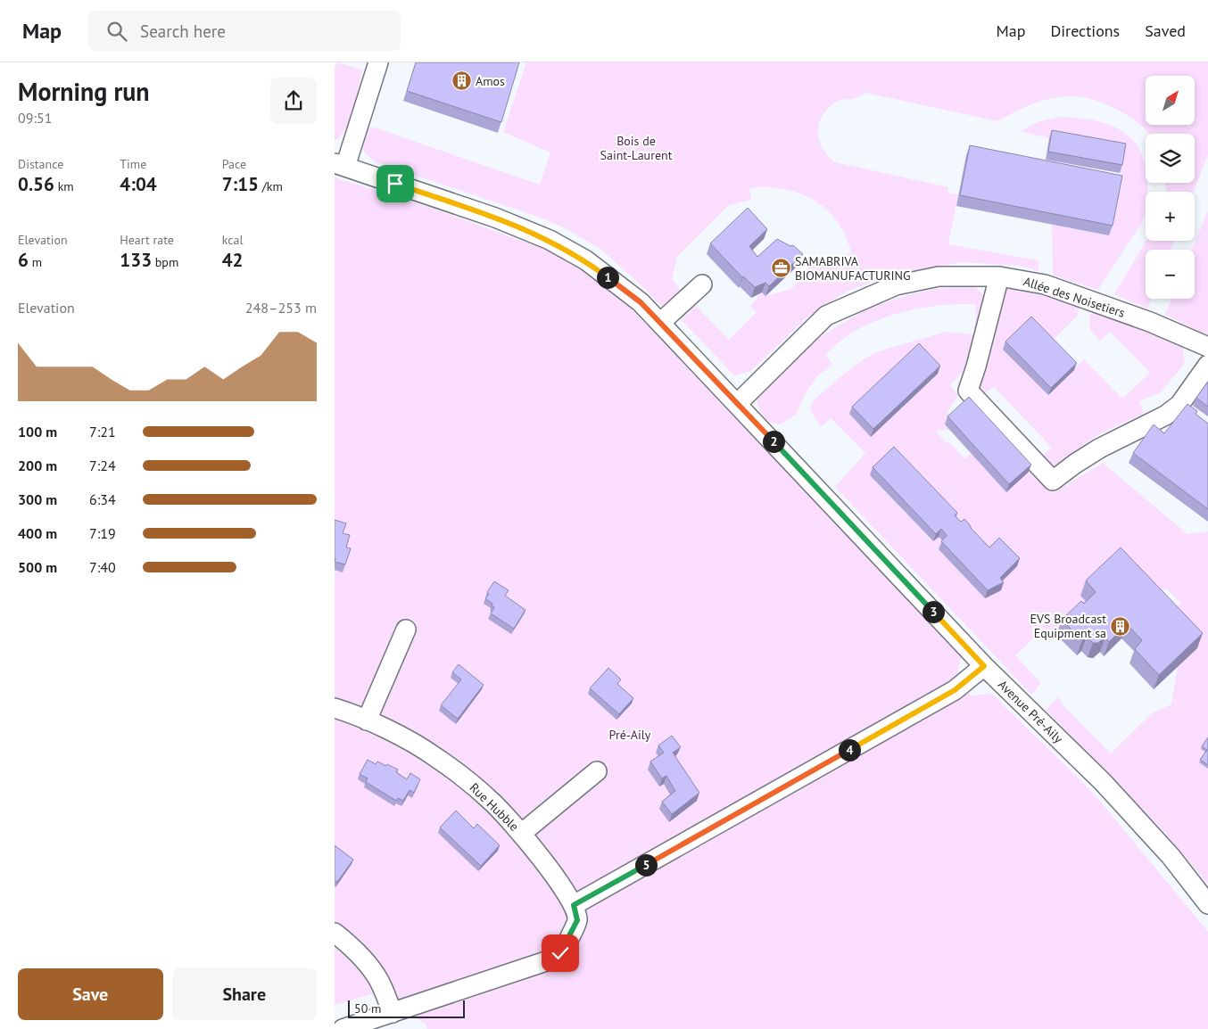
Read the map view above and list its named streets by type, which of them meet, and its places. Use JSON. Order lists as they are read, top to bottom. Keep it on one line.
{"streets":{"street":["Allée des Noisetiers","Avenue Pré-Aily","Rue Hubble"]},"crossings":[["Allée des Noisetiers","Avenue Pré-Aily"]],"parks":["Bois de Saint-Laurent","Pré-Aily"],"places":{"building":["Amos","EVS Broadcast Equipment sa"],"office":["SAMABRIVA BIOMANUFACTURING"]},"scale_bar":"50 m","north":"top right","page":{"header":"Map","search":"Search here","nav":["Map","Directions","Saved"],"heading":["Morning run","09:51"],"map_buttons":["+","−"],"stats":[["Distance","0.56 km"],["Time","4:04"],["Pace","7:15 /km"],["Elevation","6 m"],["Heart rate","133 bpm"],["kcal","42"]],"pins":["1","2","3","4","5"],"chart":["Elevation","248–253 m"],"list":[{"name":"100 m","note":"7:21"},{"name":"200 m","note":"7:24"},{"name":"300 m","note":"6:34"},{"name":"400 m","note":"7:19"},{"name":"500 m","note":"7:40"}],"buttons":["Save","Share"],"scale":"50 m"}}
